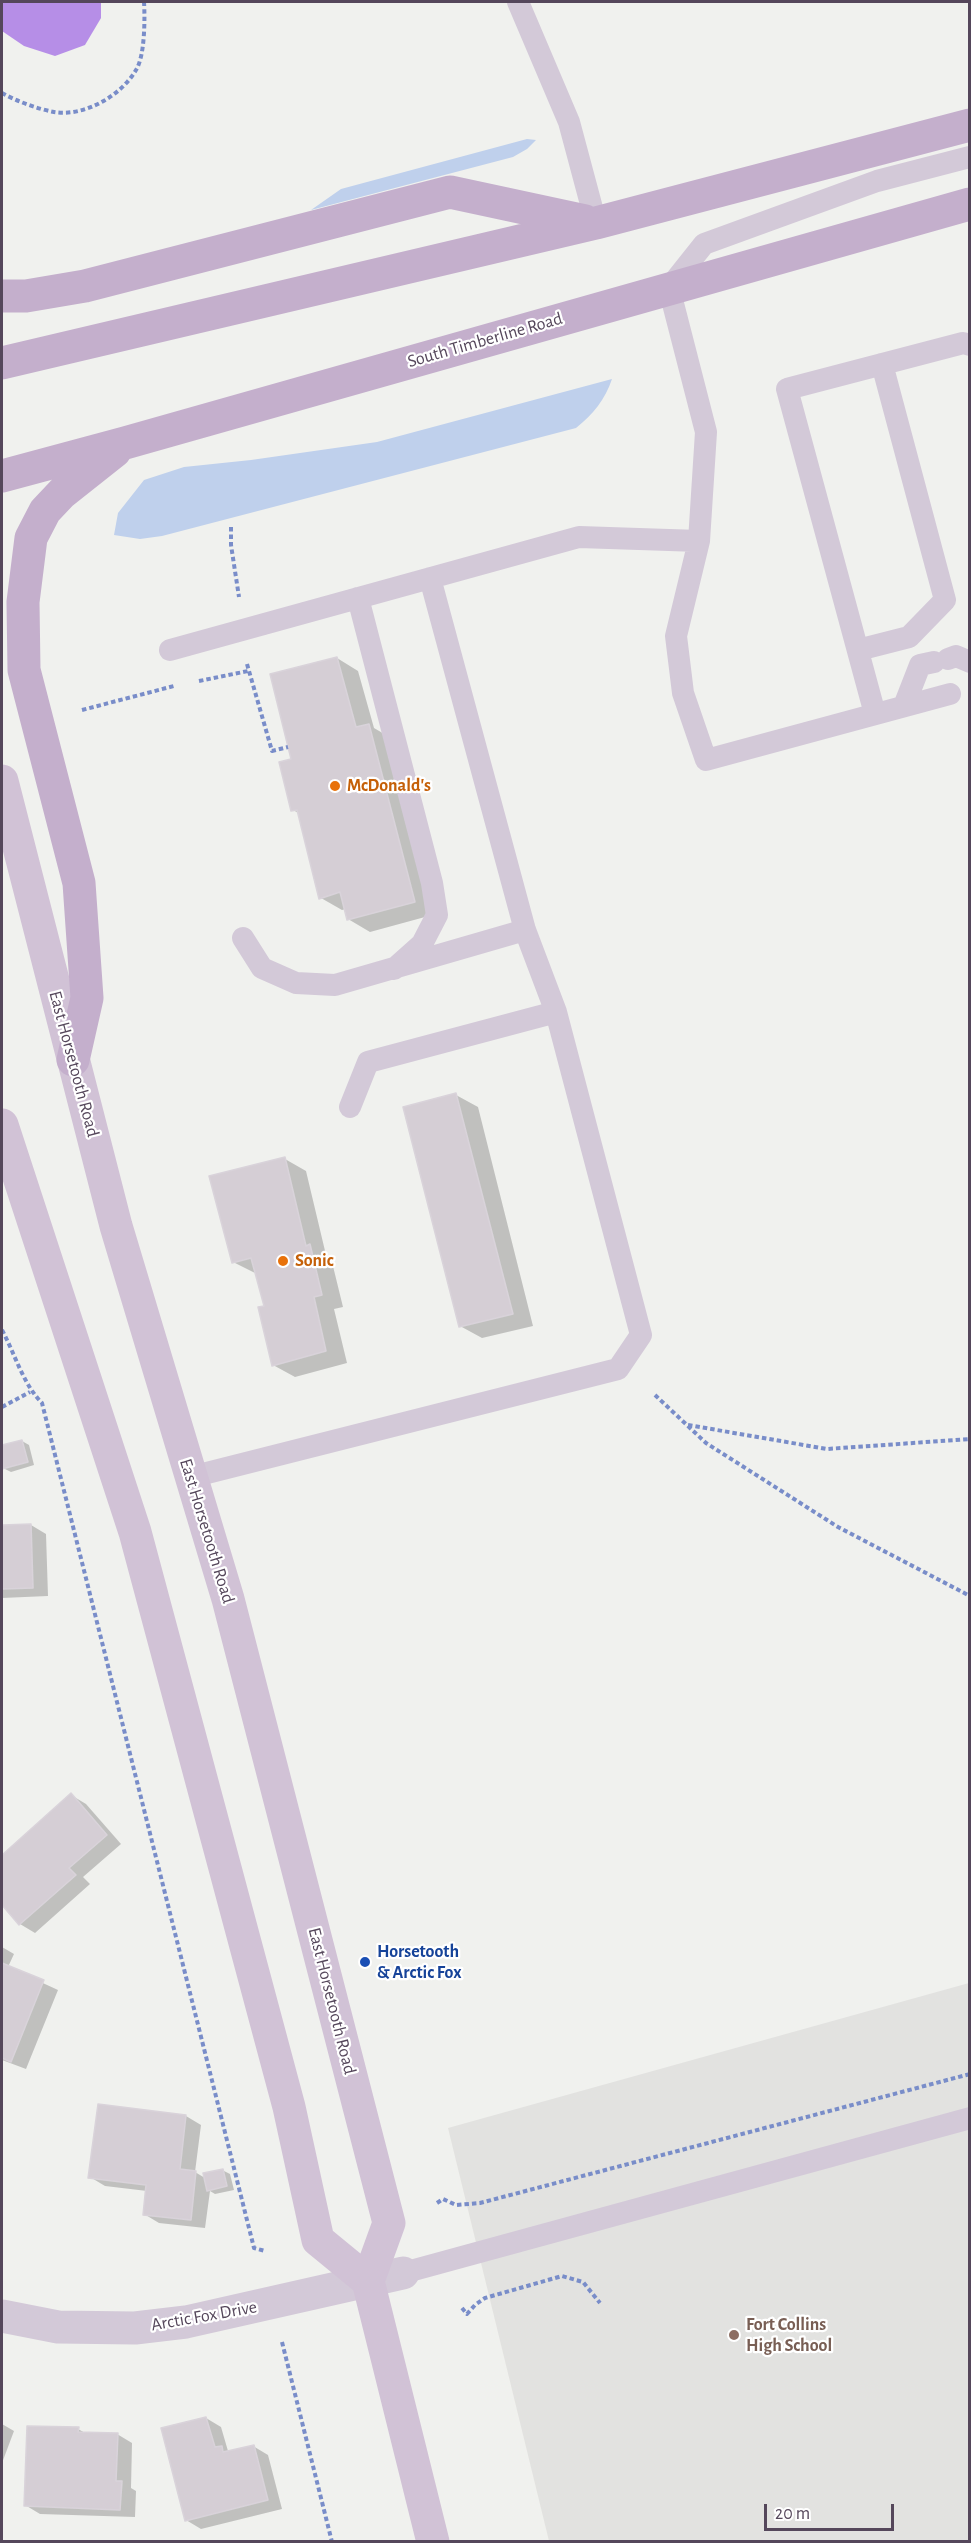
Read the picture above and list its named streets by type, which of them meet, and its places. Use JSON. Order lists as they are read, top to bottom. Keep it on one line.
{"streets":{"main road":["South Timberline Road","East Horsetooth Road"],"street":["Arctic Fox Drive"]},"crossings":[["East Horsetooth Road","Arctic Fox Drive"]],"places":["McDonald's","Sonic","Horsetooth & Arctic Fox","Fort Collins High School"],"scale_bar":"20 m"}
